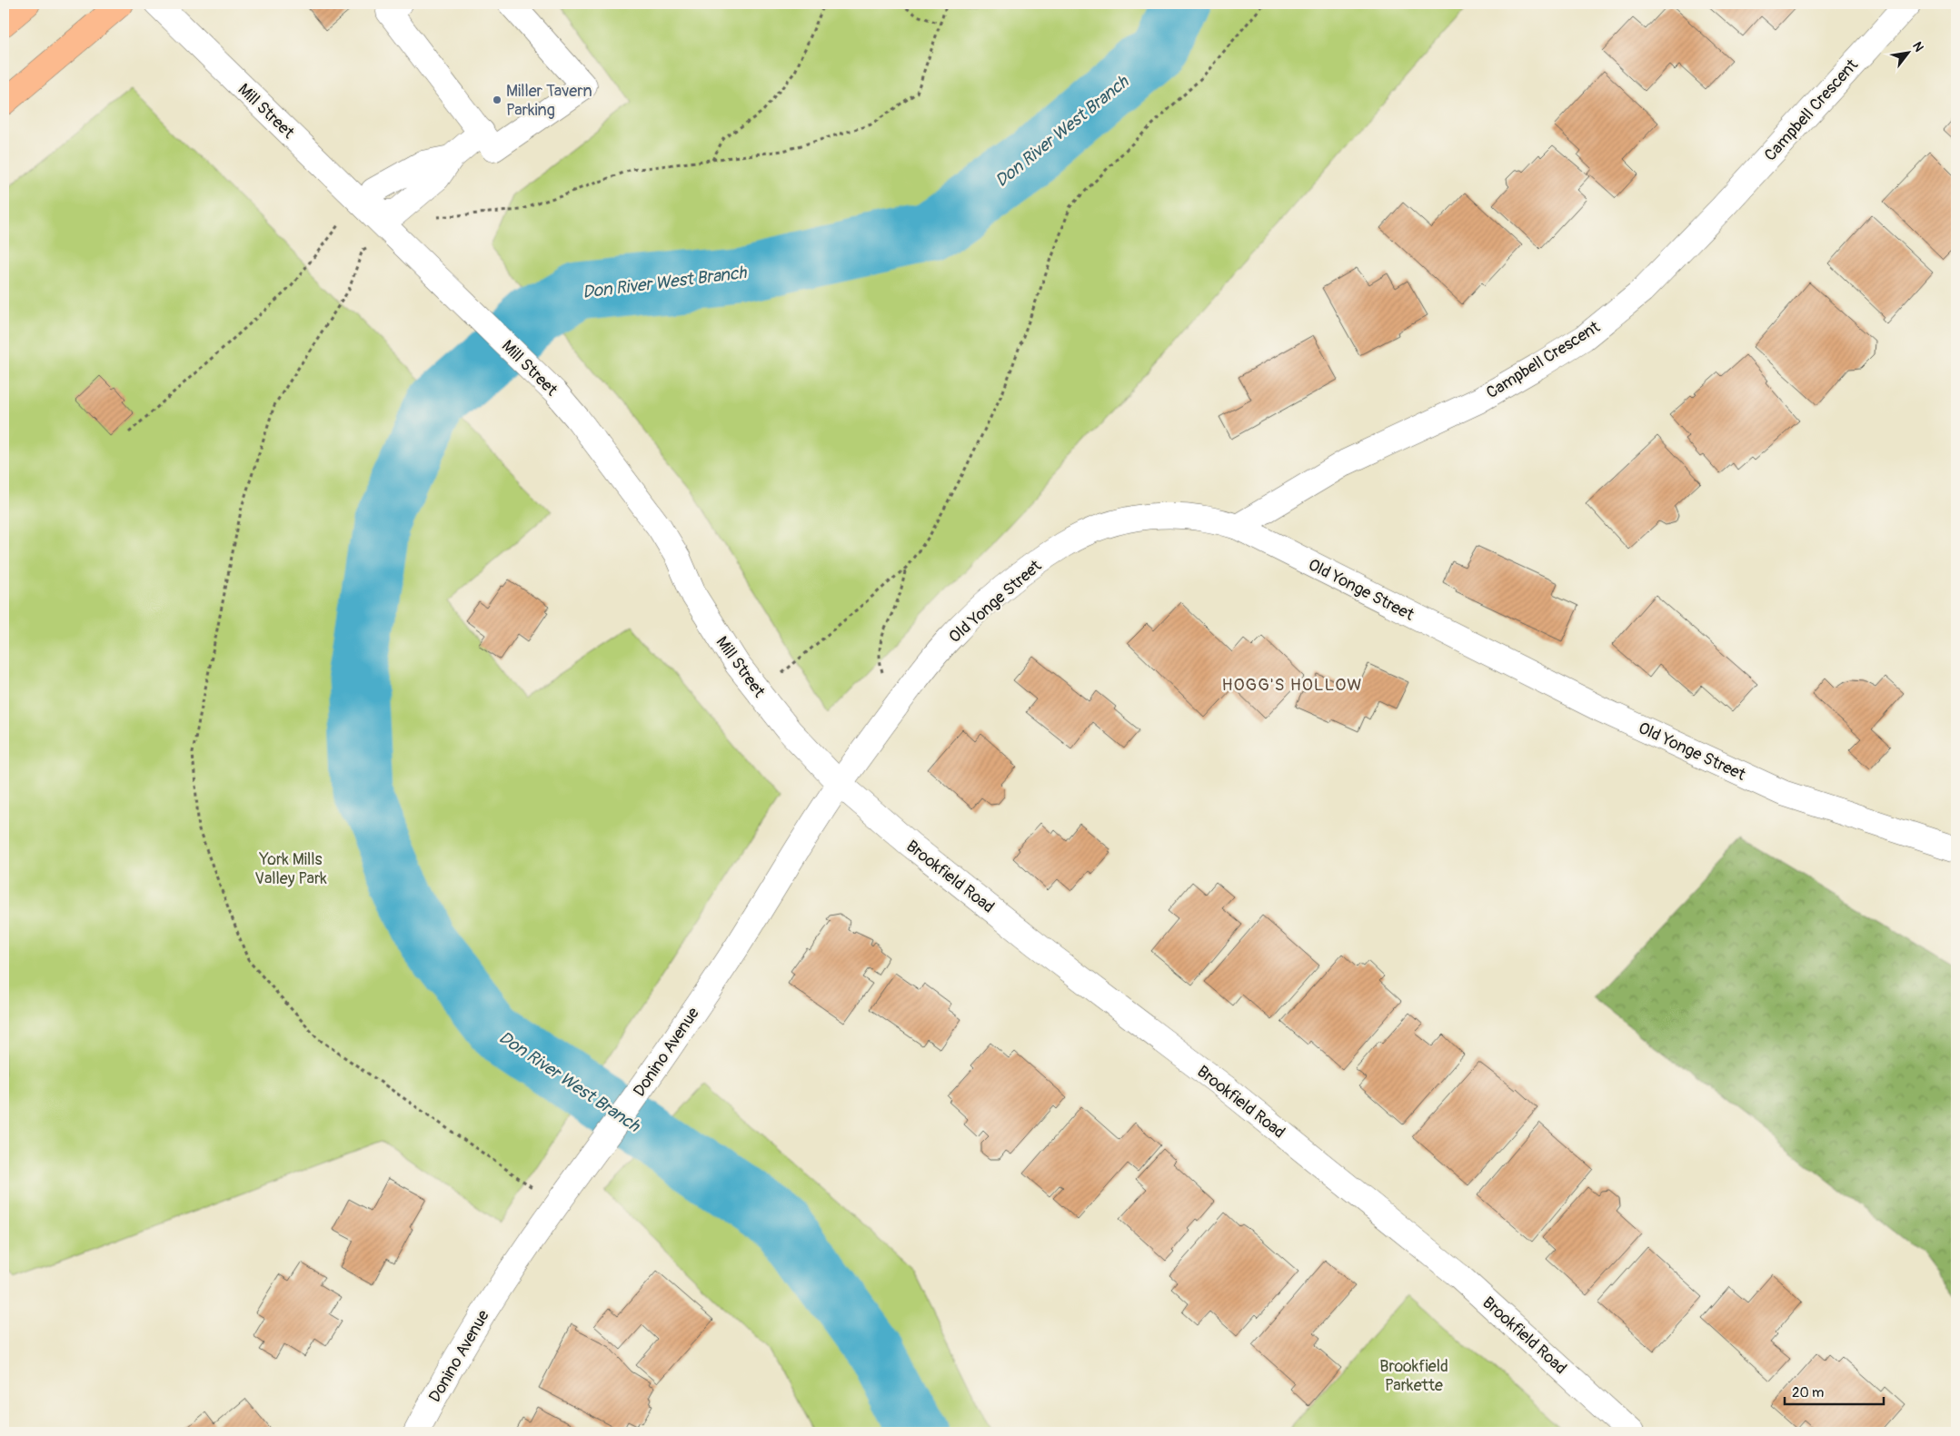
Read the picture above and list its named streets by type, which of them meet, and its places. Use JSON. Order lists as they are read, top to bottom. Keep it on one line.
{"streets":{"street":["Campbell Crescent","Mill Street","Old Yonge Street","Brookfield Road","Donino Avenue"]},"crossings":[["Campbell Crescent","Old Yonge Street"],["Mill Street","Old Yonge Street"],["Mill Street","Brookfield Road"],["Mill Street","Donino Avenue"],["Old Yonge Street","Brookfield Road"],["Old Yonge Street","Donino Avenue"],["Brookfield Road","Donino Avenue"]],"districts":["HOGG'S HOLLOW"],"water":["Don River West Branch"],"parks":["York Mills Valley Park","Brookfield Parkette"],"places":["Miller Tavern Parking"],"scale_bar":"20 m","north":"top right"}
